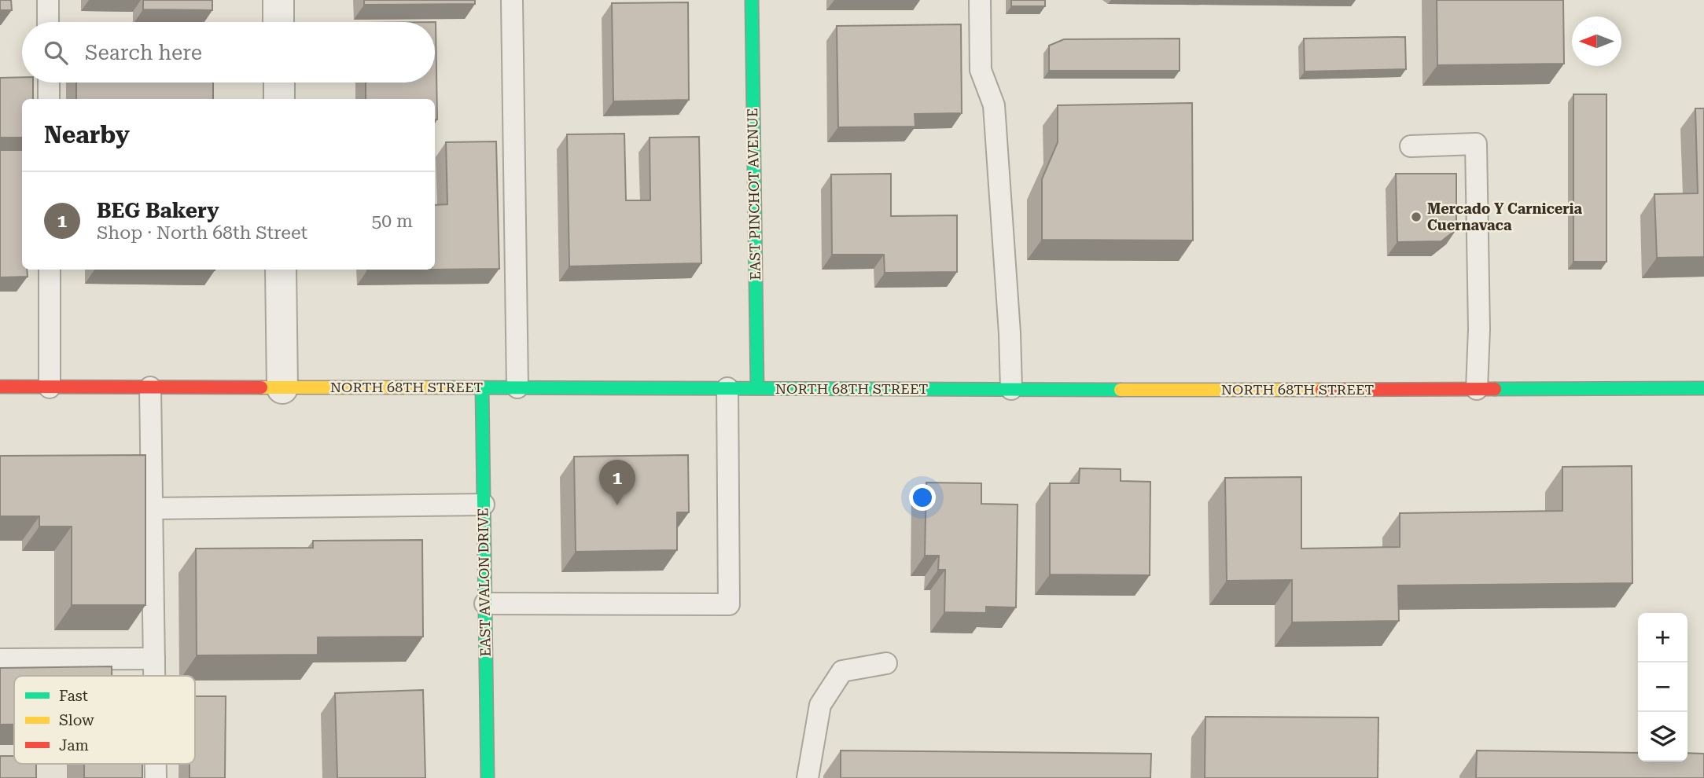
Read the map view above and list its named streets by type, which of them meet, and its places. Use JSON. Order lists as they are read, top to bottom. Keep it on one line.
{"streets":{"main road":["EAST PINCHOT AVENUE","NORTH 68TH STREET","EAST AVALON DRIVE"]},"crossings":[["EAST PINCHOT AVENUE","NORTH 68TH STREET"],["NORTH 68TH STREET","EAST AVALON DRIVE"]],"places":["Mercado Y Carniceria Cuernavaca"],"legend":["Fast","Slow","Jam"],"north":"left","page":{"search":"Search here","heading":"Nearby","list":[{"mark":"1","name":"BEG Bakery","note":"Shop · North 68th Street","value":"50 m"}],"pins":"1","map_buttons":["+","−"]}}
